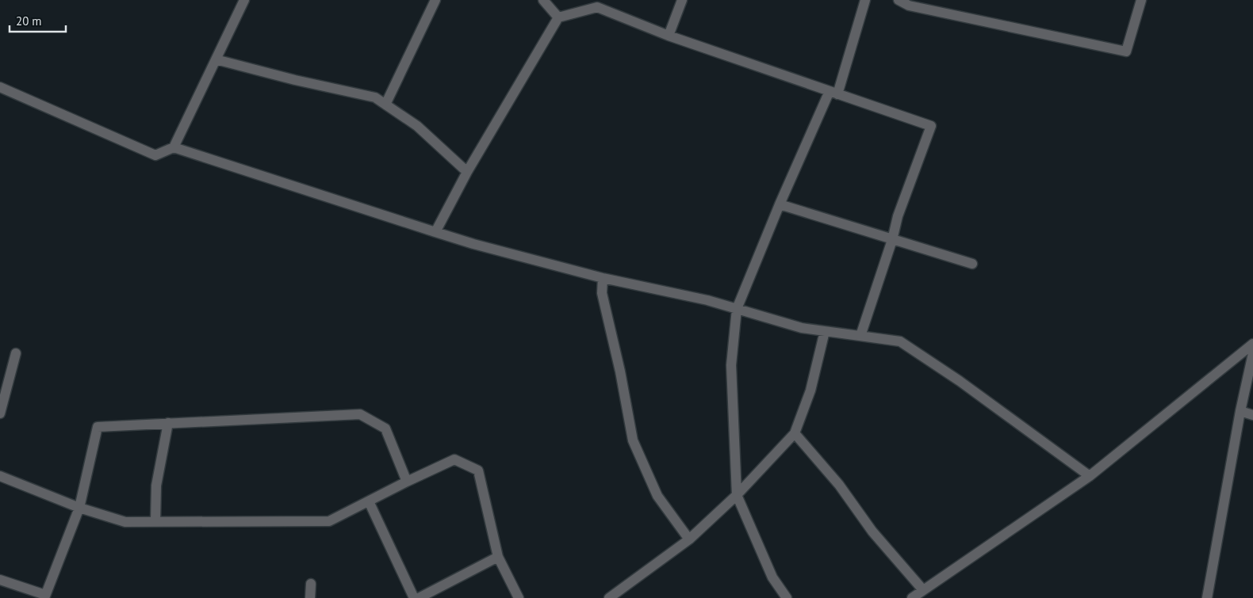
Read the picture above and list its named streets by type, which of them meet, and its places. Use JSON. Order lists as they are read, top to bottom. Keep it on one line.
{"scale_bar":"20 m"}
